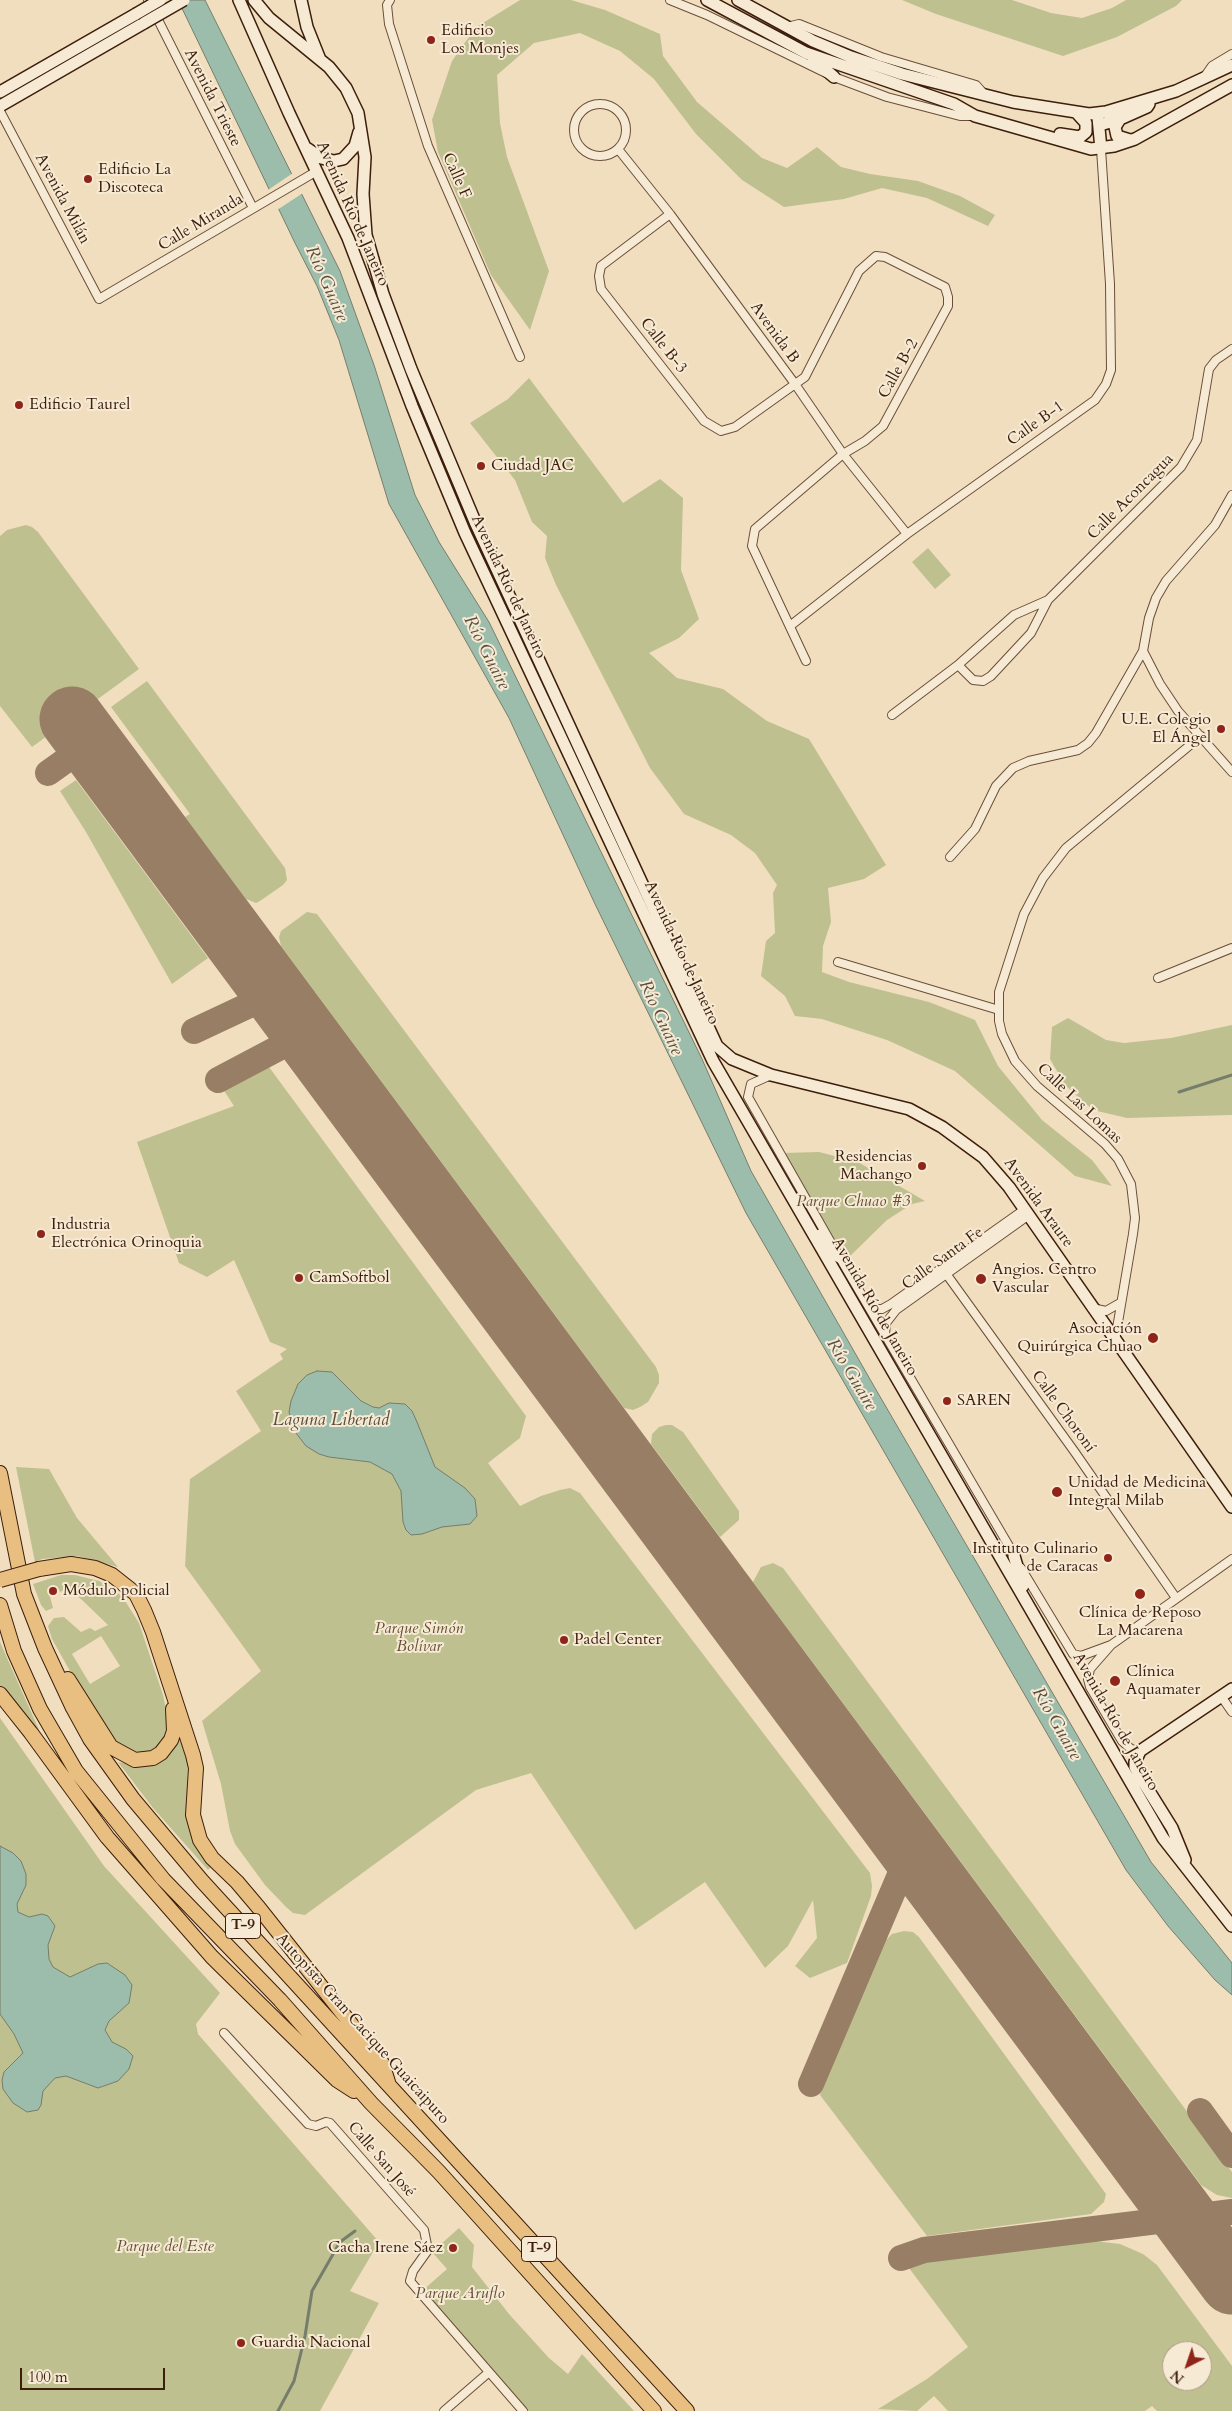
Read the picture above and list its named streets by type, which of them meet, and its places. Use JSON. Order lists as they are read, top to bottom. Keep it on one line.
{"streets":{"highway":["T-9","Autopista Gran Cacique Guaicaipuro"],"street":["Avenida Trieste","Calle F","Avenida Milán","Avenida Río de Janeiro","Calle Miranda","Avenida B","Calle B-3","Calle B-2","Calle B-1","Calle Aconcagua","Calle Las Lomas","Avenida Araure","Calle Santa Fe","Calle Choroní","Calle San José"]},"crossings":[["Avenida Trieste","Calle Miranda"],["Avenida Milán","Calle Miranda"],["Avenida Río de Janeiro","Calle Miranda"],["Avenida Río de Janeiro","Avenida Araure"],["Avenida Río de Janeiro","Calle Santa Fe"],["Avenida B","Calle B-3"],["Avenida B","Calle B-2"],["Avenida B","Calle B-1"],["Calle B-3","Calle B-2"],["Calle B-2","Calle B-1"],["Calle Las Lomas","Avenida Araure"],["Avenida Araure","Calle Santa Fe"],["Calle Santa Fe","Calle Choroní"]],"water":["Río Guaire","Laguna Libertad"],"parks":["Parque Chuao #3","Parque Simón Bolívar","Parque del Este","Parque Aruflo"],"places":["Edificio Los Monjes","Edificio La Discoteca","Edificio Taurel","Ciudad JAC","U.E. Colegio El Ángel","Residencias Machango","Industria Electrónica Orinoquia","CamSoftbol","Angios. Centro Vascular","Asociación Quirúrgica Chuao","SAREN","Unidad de Medicina Integral Milab","Instituto Culinario de Caracas","Módulo policial","Clínica de Reposo La Macarena","Padel Center","Clínica Aquamater","Cacha Irene Sáez","Guardia Nacional"],"scale_bar":"100 m","north":"bottom left"}
